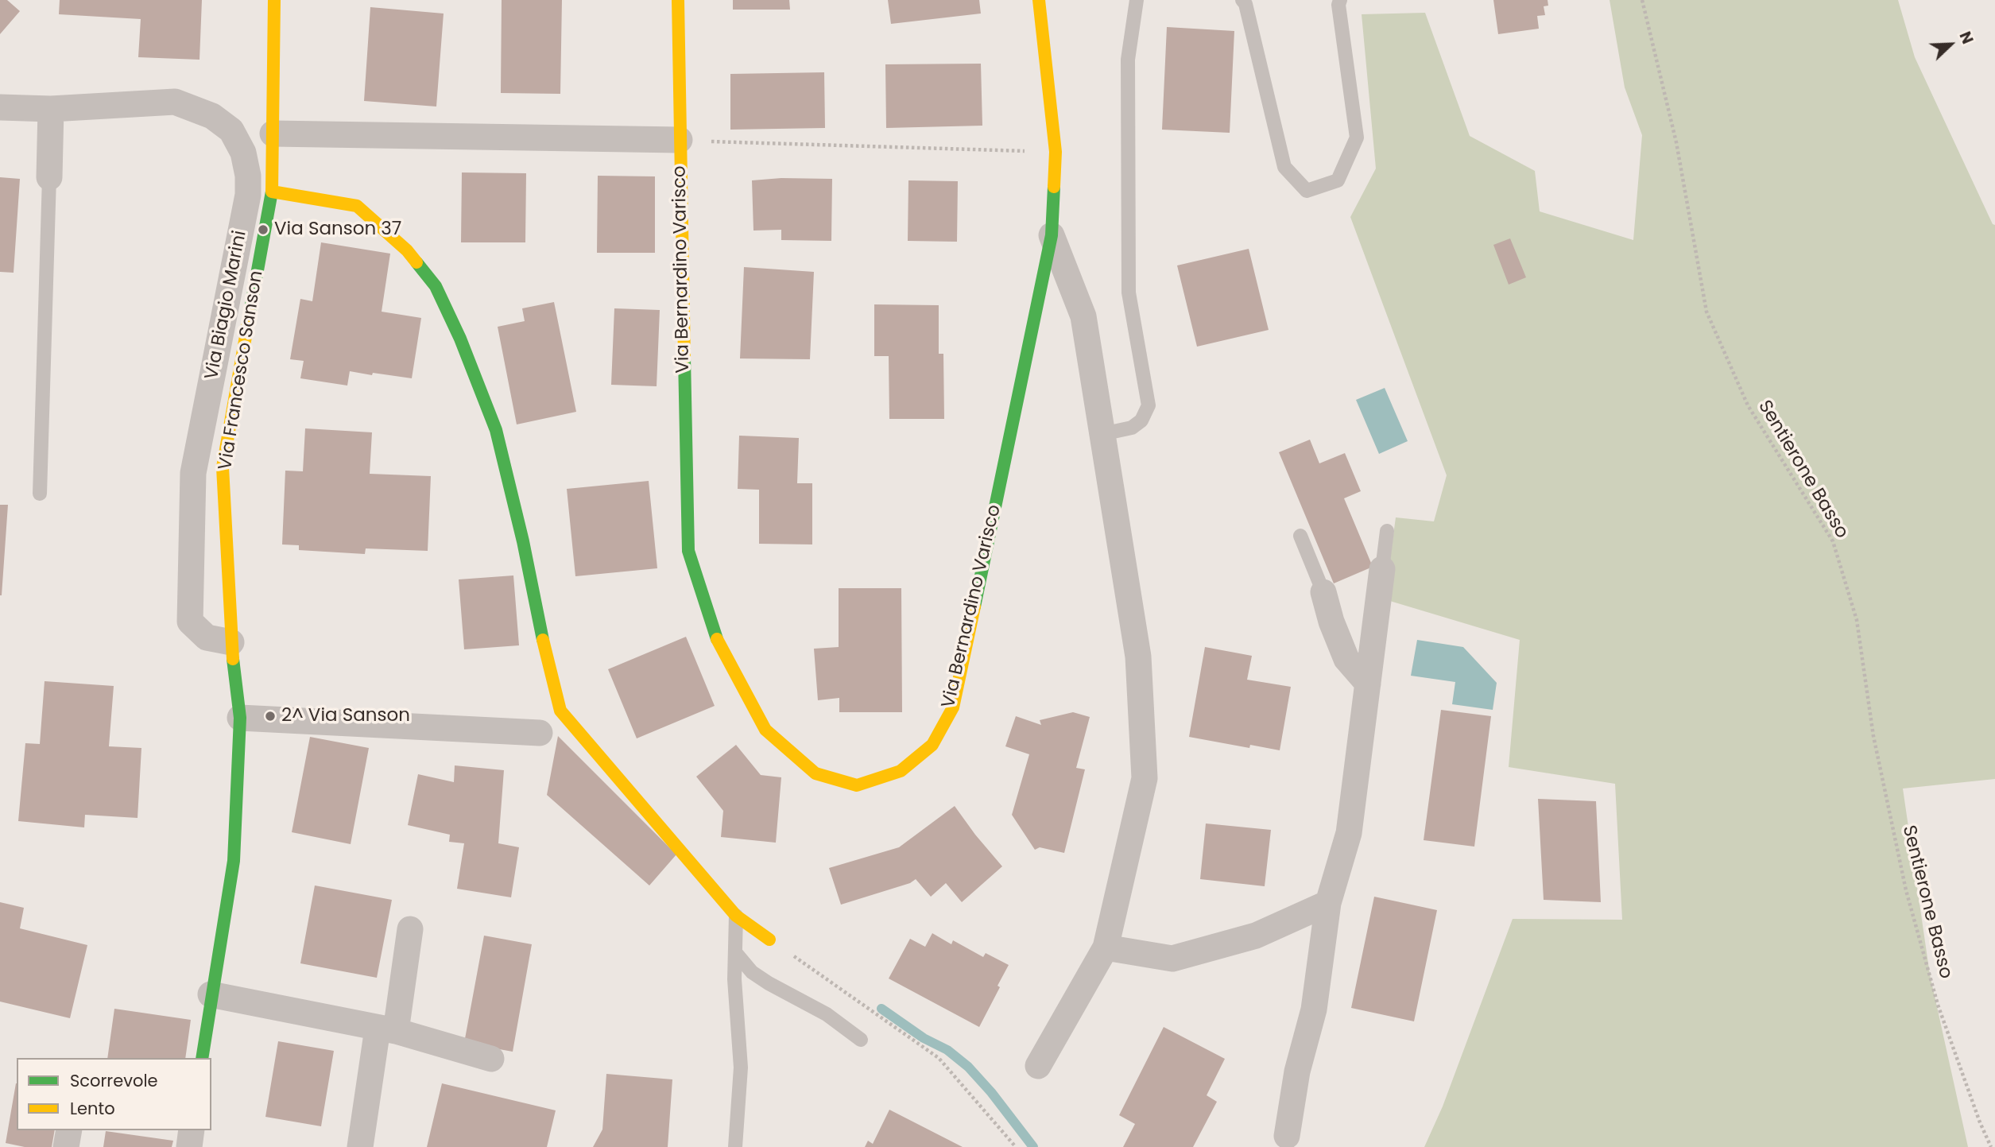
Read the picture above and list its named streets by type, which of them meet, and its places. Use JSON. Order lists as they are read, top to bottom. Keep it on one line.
{"streets":{"street":["Via Bernardino Varisco","Via Biagio Marini","Via Francesco Sanson"],"path":["Sentierone Basso"]},"crossings":[["Via Bernardino Varisco","Via Francesco Sanson"],["Via Biagio Marini","Via Francesco Sanson"]],"places":["Via Sanson 37","2^ Via Sanson"],"legend":["Scorrevole","Lento"],"north":"top right"}
